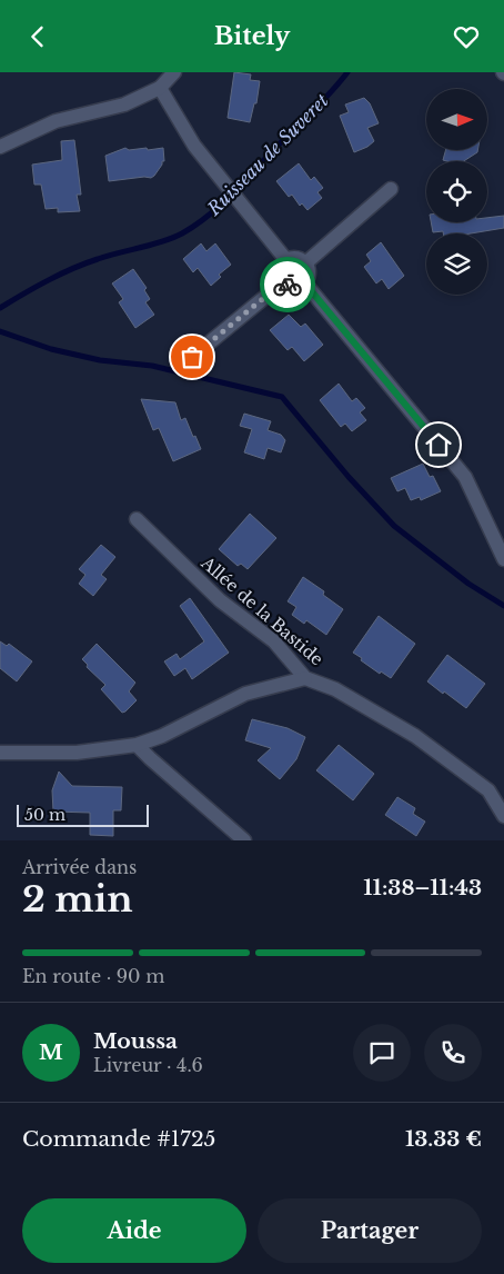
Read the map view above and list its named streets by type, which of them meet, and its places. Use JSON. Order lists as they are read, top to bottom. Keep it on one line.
{"streets":{"street":["Allée de la Bastide"]},"water":["Ruisseau de Suveret"],"scale_bar":"50 m","north":"right","page":{"header":"Bitely","scale":"50 m","heading":["2 min","Arrivée dans","11:38–11:43"],"panel":["Moussa","Livreur · 4.6","Commande #1725","13.33 €"],"bar":"En route · 90 m","round":"M","buttons":["Aide","Partager"]}}
